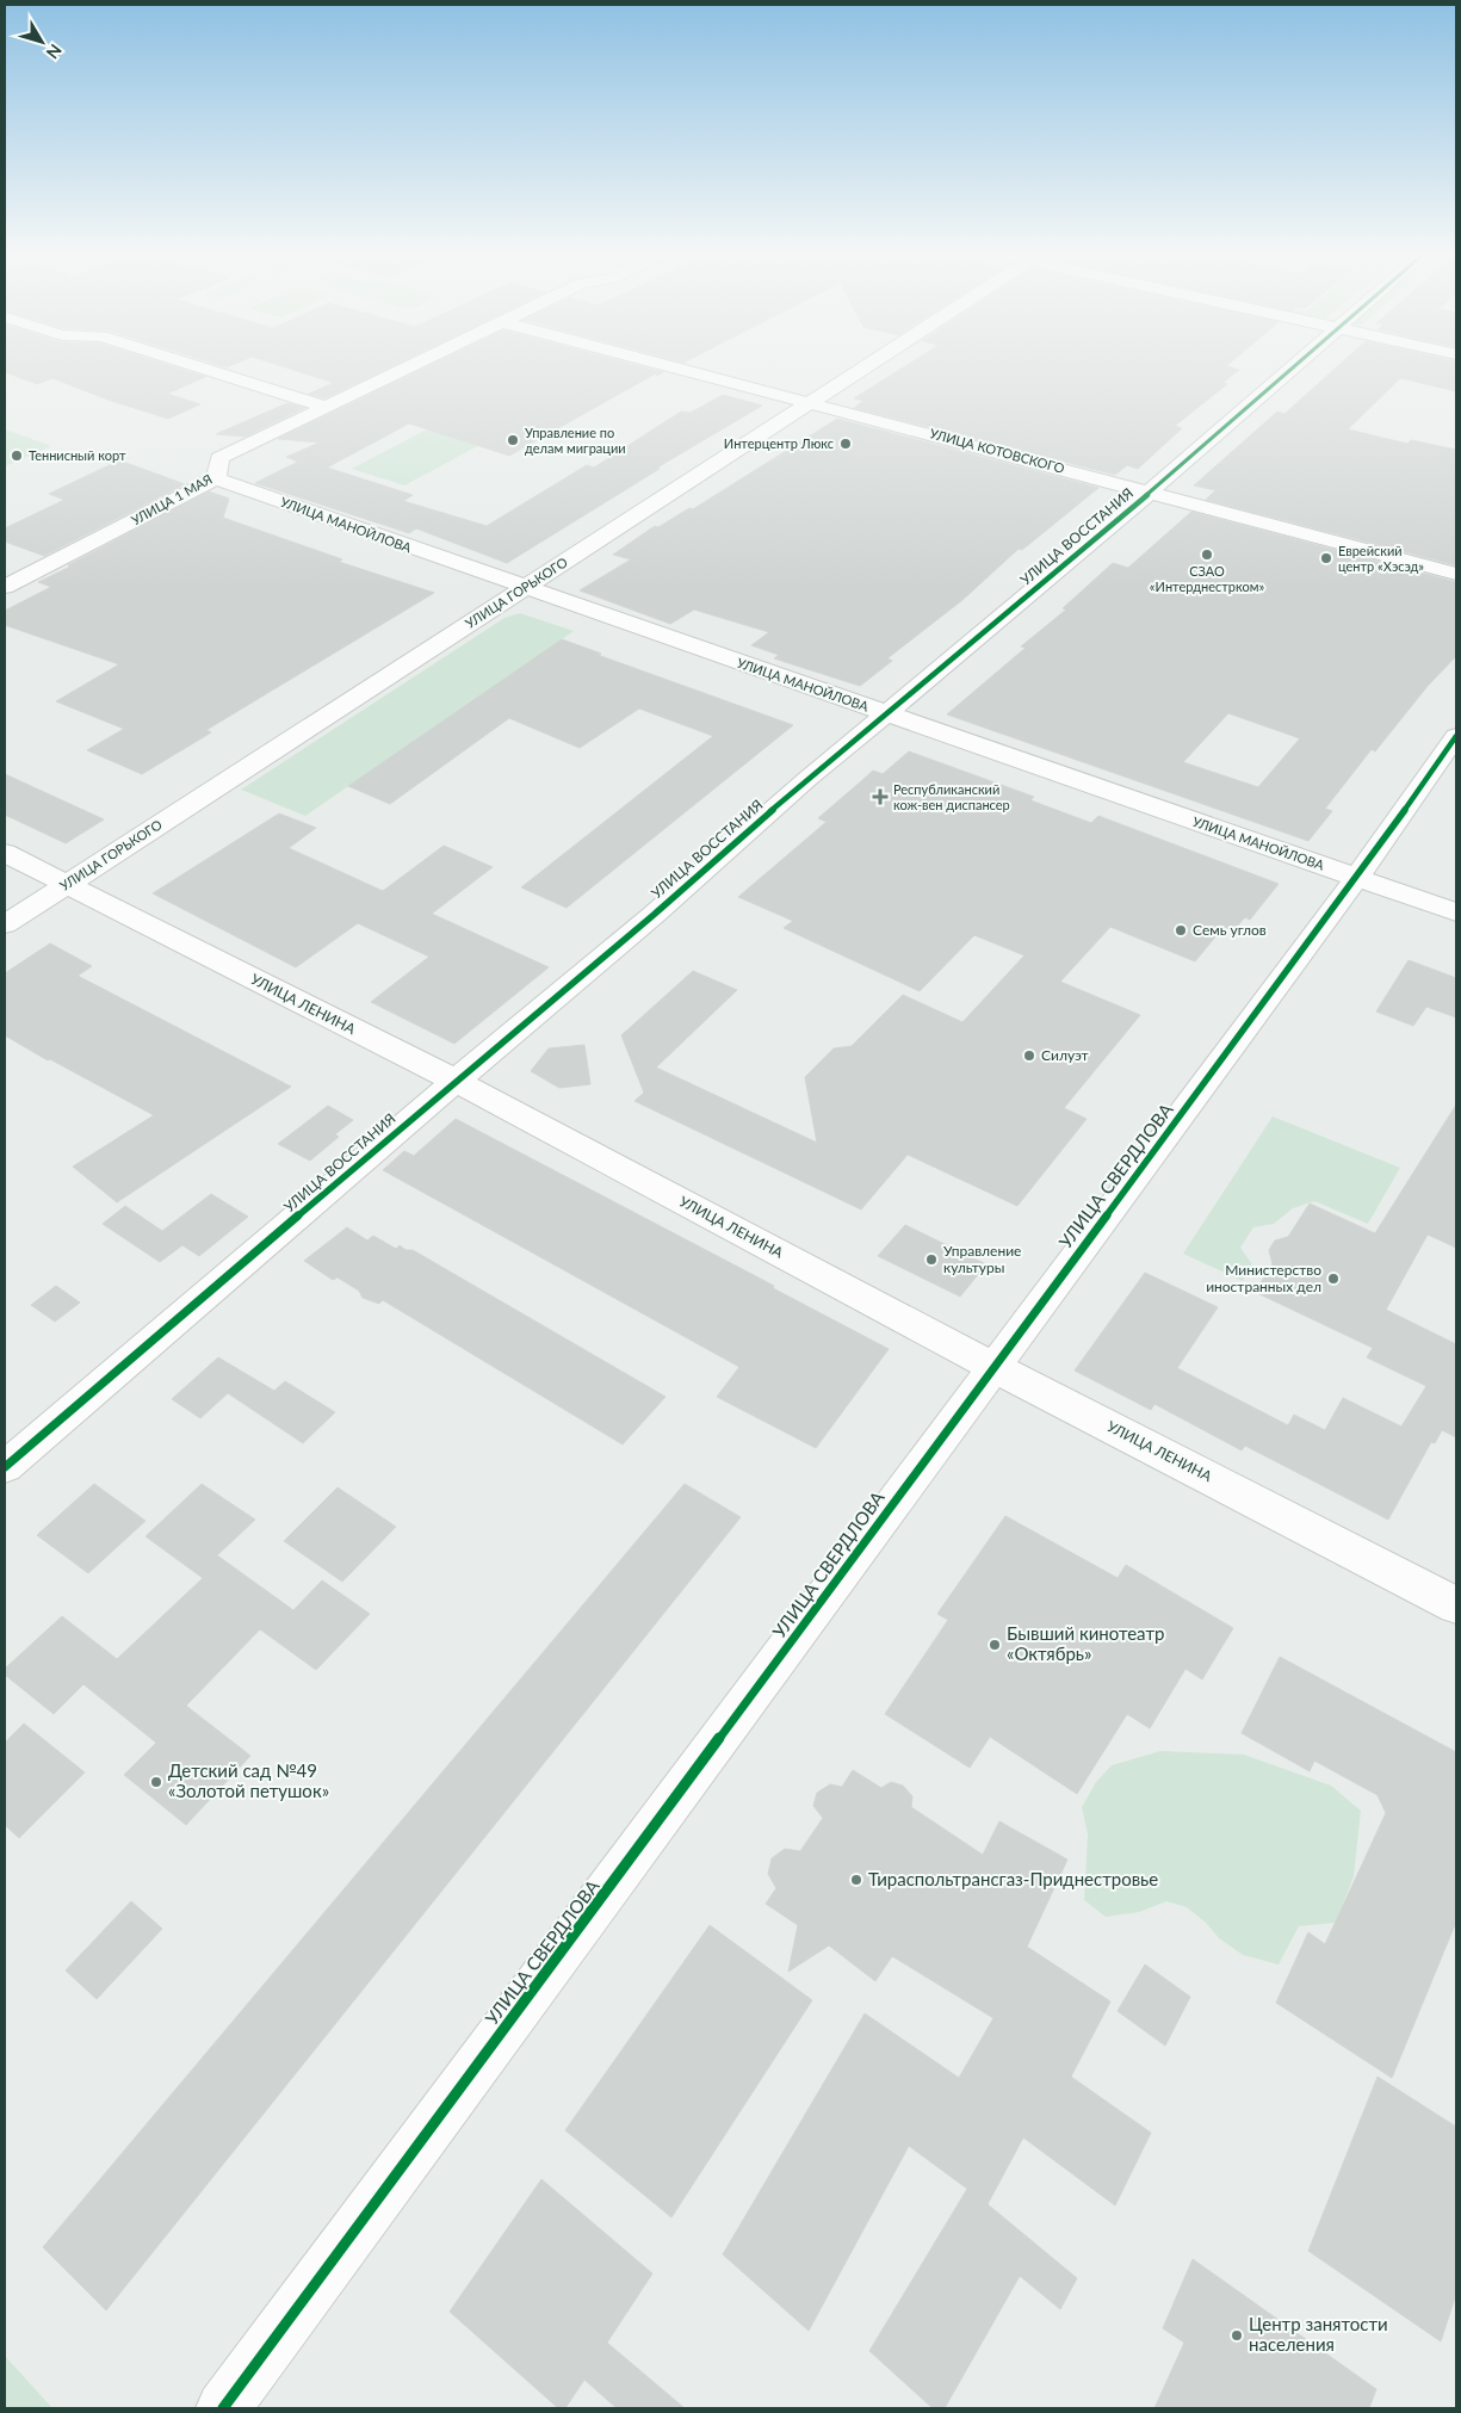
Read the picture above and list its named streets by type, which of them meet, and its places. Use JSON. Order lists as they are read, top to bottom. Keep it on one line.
{"streets":{"street":["УЛИЦА КОТОВСКОГО","УЛИЦА 1 МАЯ","УЛИЦА МАНОЙЛОВА","УЛИЦА ВОССТАНИЯ","УЛИЦА ГОРЬКОГО","УЛИЦА ЛЕНИНА","УЛИЦА СВЕРДЛОВА"]},"crossings":[["УЛИЦА КОТОВСКОГО","УЛИЦА ВОССТАНИЯ"],["УЛИЦА КОТОВСКОГО","УЛИЦА ГОРЬКОГО"],["УЛИЦА 1 МАЯ","УЛИЦА МАНОЙЛОВА"],["УЛИЦА МАНОЙЛОВА","УЛИЦА ВОССТАНИЯ"],["УЛИЦА МАНОЙЛОВА","УЛИЦА ГОРЬКОГО"],["УЛИЦА МАНОЙЛОВА","УЛИЦА СВЕРДЛОВА"],["УЛИЦА ВОССТАНИЯ","УЛИЦА ЛЕНИНА"],["УЛИЦА ГОРЬКОГО","УЛИЦА ЛЕНИНА"],["УЛИЦА ЛЕНИНА","УЛИЦА СВЕРДЛОВА"]],"places":{"other":["Управление по делам миграции","Интерцентр Люкс","Теннисный корт","СЗАО «Интерднестрком»","Еврейский центр «Хэсэд»","Семь углов","Силуэт","Управление культуры","Министерство иностранных дел","Бывший кинотеатр «Октябрь»","Детский сад №49 «Золотой петушок»","Тираспольтрансгаз-Приднестровье","Центр занятости населения"],"health":["Республиканский кож-вен диспансер"]},"north":"bottom right"}
